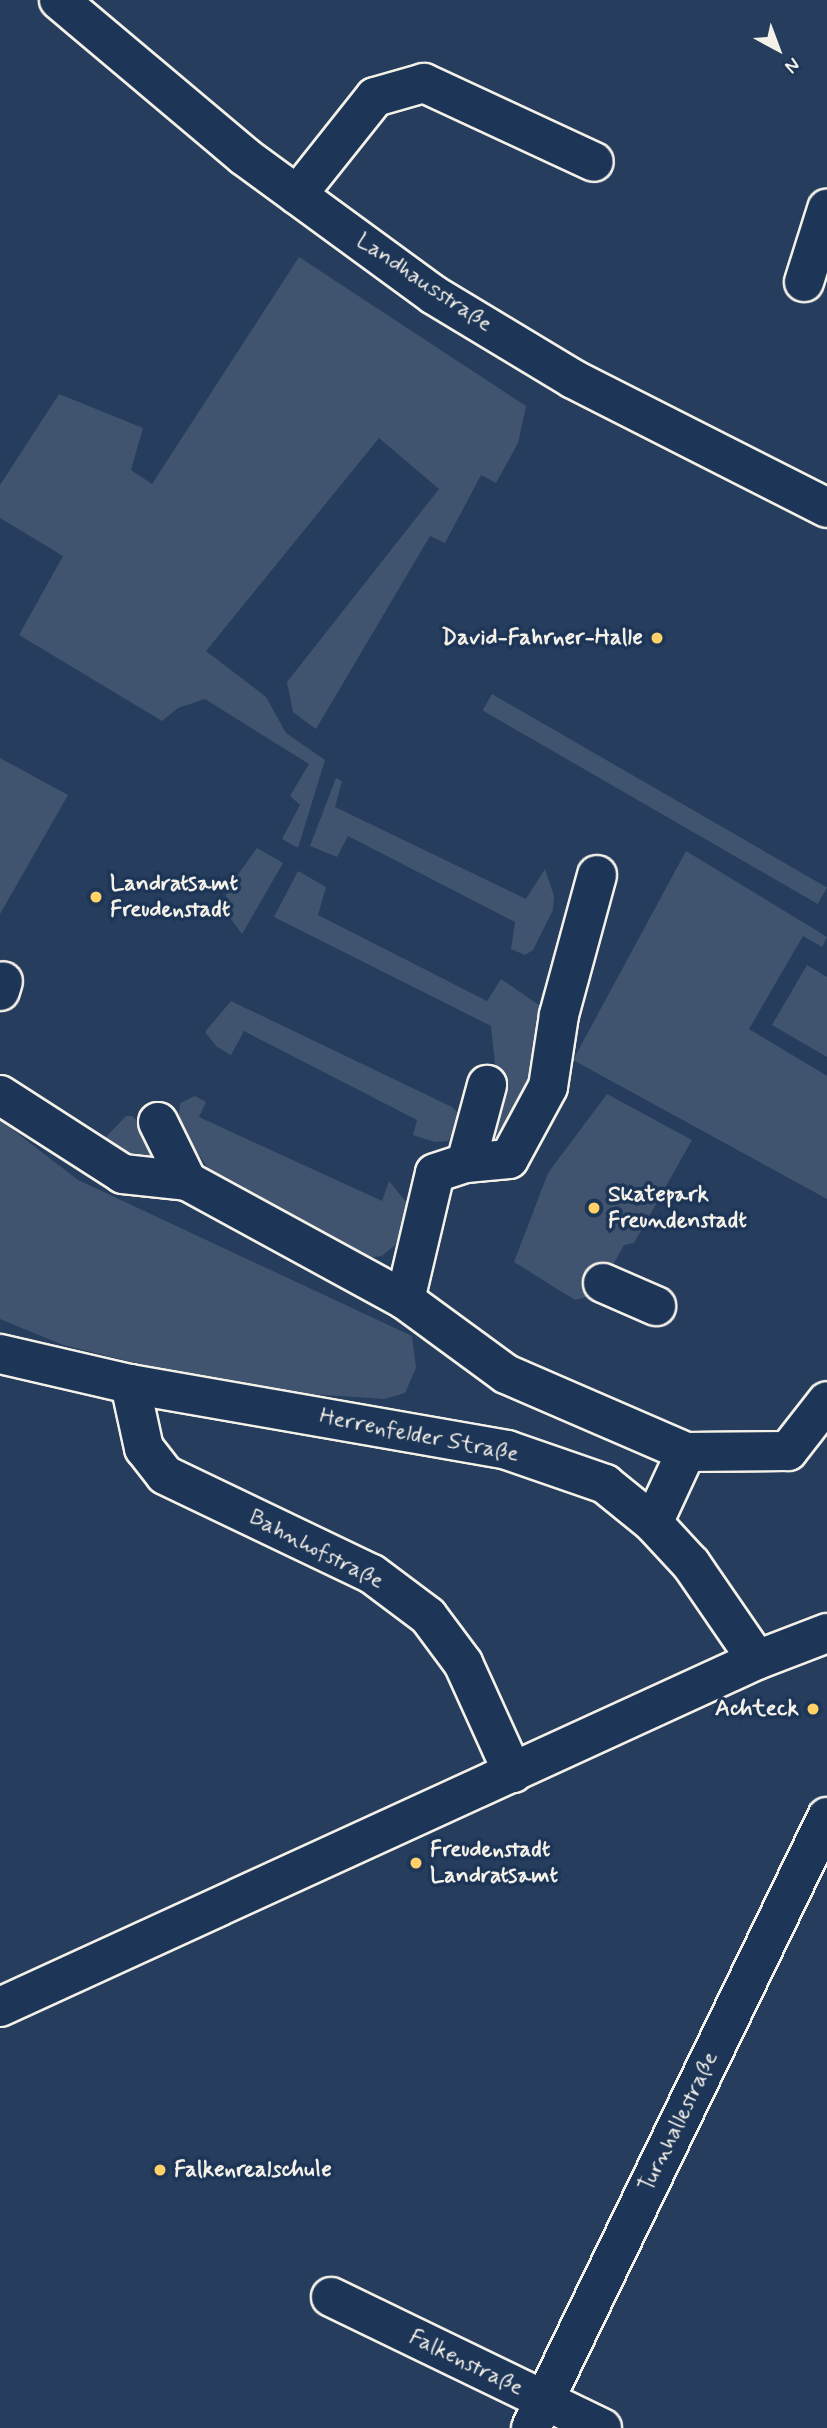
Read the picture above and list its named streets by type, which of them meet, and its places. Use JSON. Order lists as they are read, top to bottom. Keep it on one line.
{"streets":{"street":["Landhausstraße","Herrenfelder Straße","Bahnhofstraße","Turnhallestraße","Falkenstraße"]},"crossings":[["Herrenfelder Straße","Bahnhofstraße"],["Turnhallestraße","Falkenstraße"]],"places":["David-Fahrner-Halle","Landratsamt Freudenstadt","Skatepark Freundenstadt","Achteck","Freudenstadt Landratsamt","Falkenrealschule"],"north":"bottom right"}
